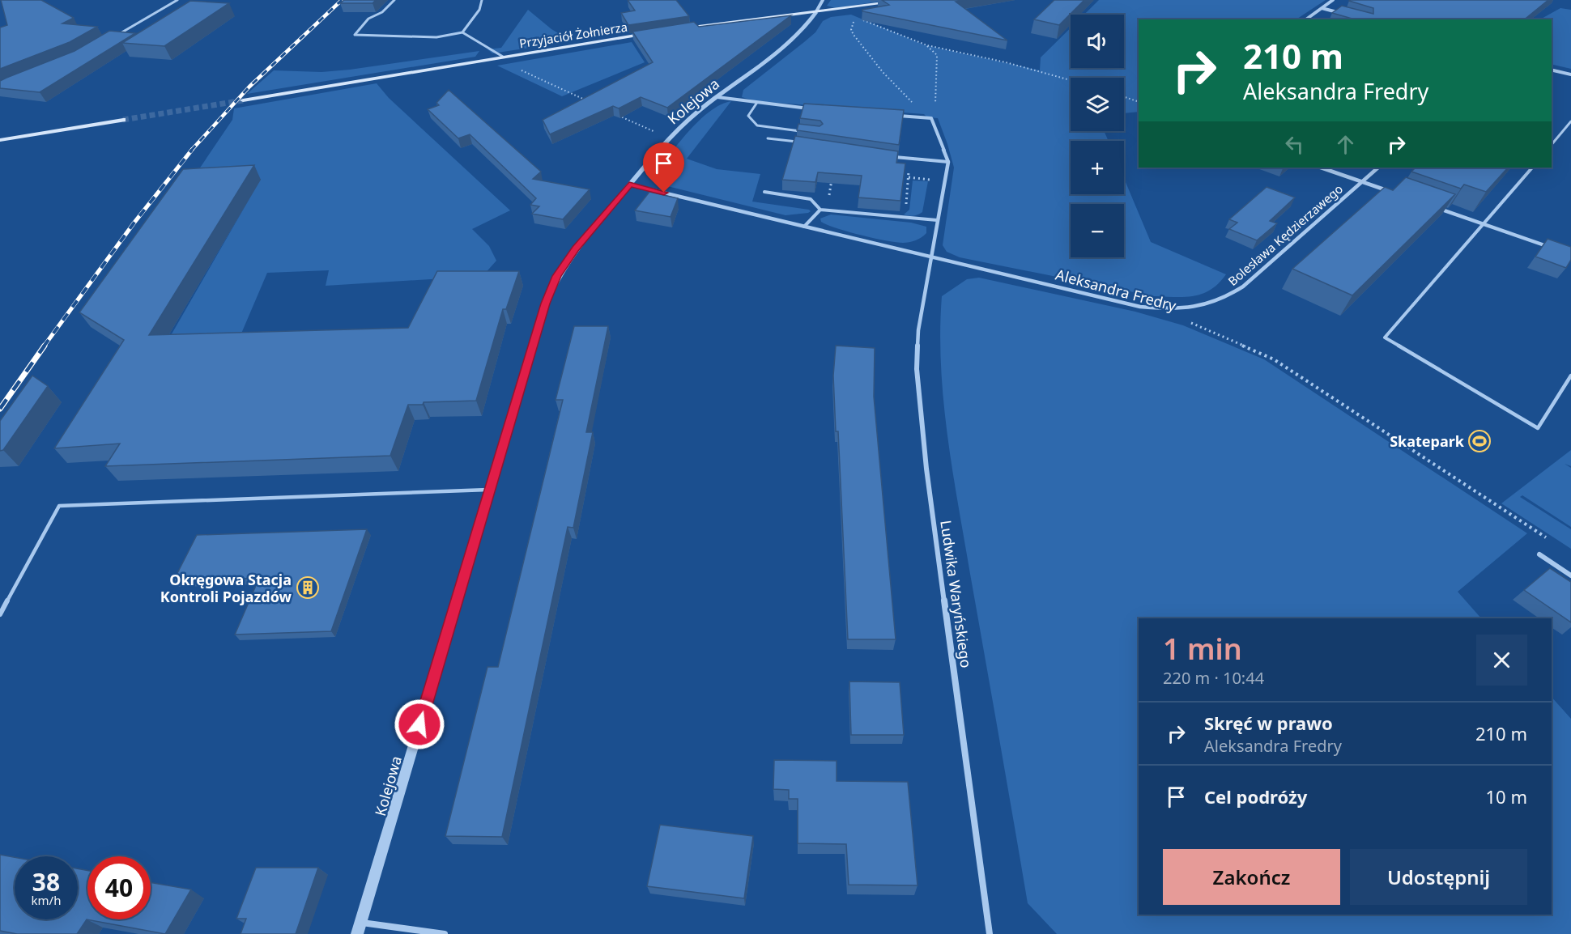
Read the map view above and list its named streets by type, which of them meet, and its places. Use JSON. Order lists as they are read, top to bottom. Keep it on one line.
{"streets":{"main road":["Przyjaciół Żołnierza"],"street":["Kolejowa","Bolesława Kędzierzawego","Aleksandra Fredry","Ludwika Waryńskiego"]},"crossings":[["Kolejowa","Aleksandra Fredry"],["Bolesława Kędzierzawego","Aleksandra Fredry"],["Aleksandra Fredry","Ludwika Waryńskiego"]],"places":{"sports":["Skatepark"],"building":["Okręgowa Stacja Kontroli Pojazdów"]},"page":{"map_buttons":["+","−"],"turn":["210 m","Aleksandra Fredry"],"heading":["1 min","220 m · 10:44"],"list":[{"name":"Skręć w prawo","note":"Aleksandra Fredry","value":"210 m"},{"name":"Cel podróży","value":"10 m"}],"buttons":["Zakończ","Udostępnij"],"speed":"38 km/h","limit":"40"}}
